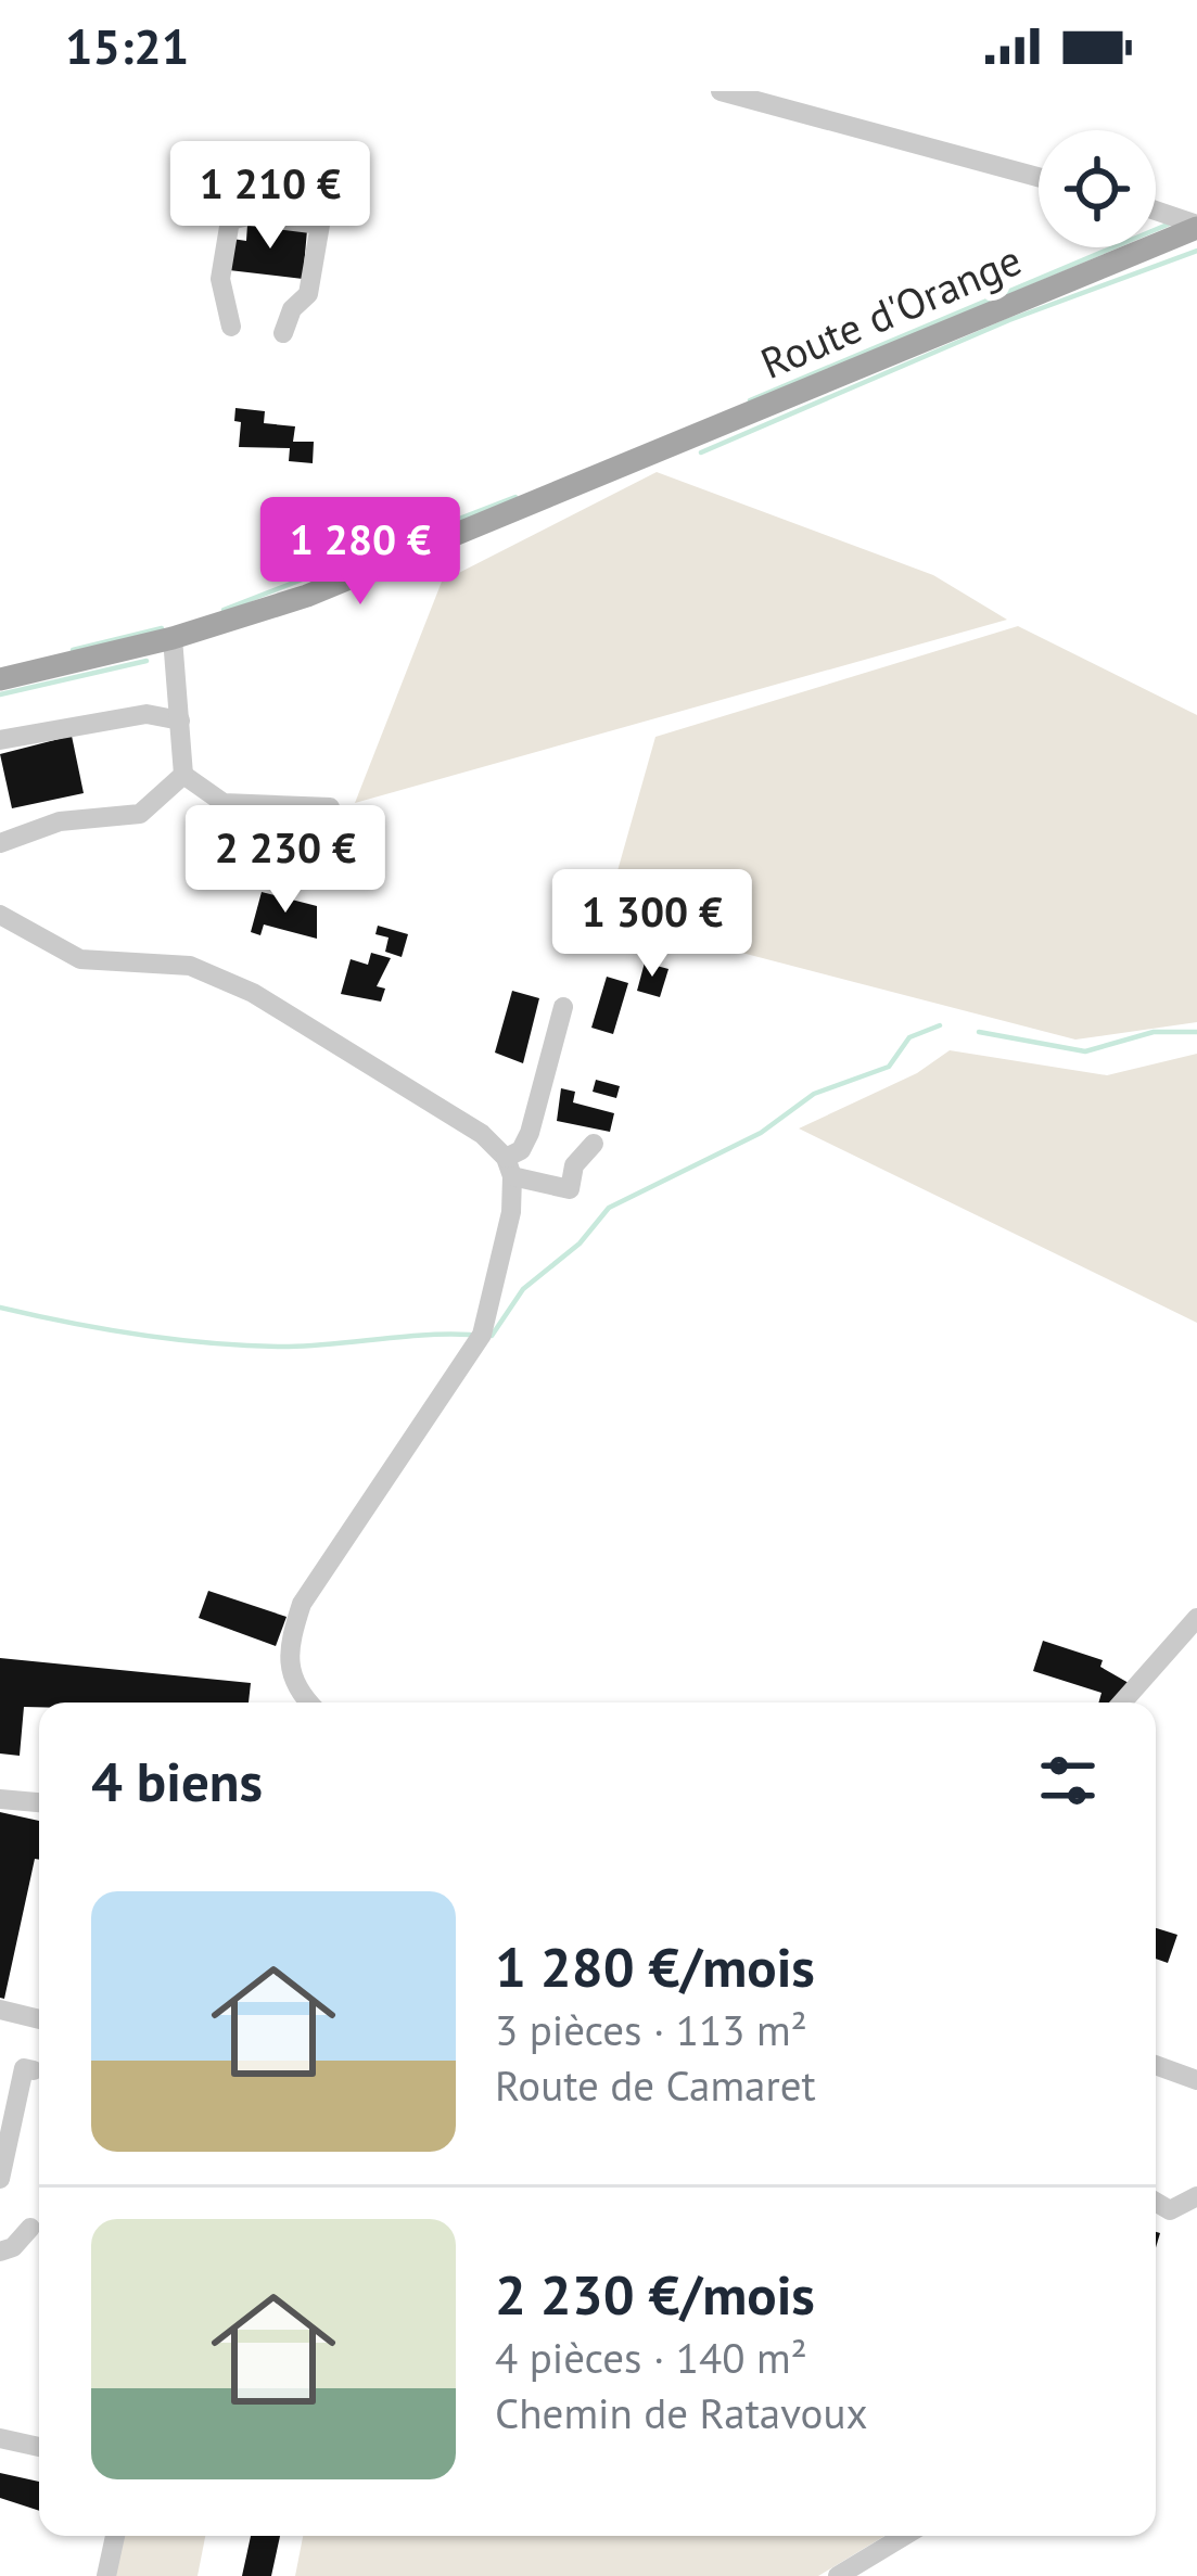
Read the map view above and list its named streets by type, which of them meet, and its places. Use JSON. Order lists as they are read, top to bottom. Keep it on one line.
{"streets":{"main road":["Route d'Orange"]},"page":{"status":"15:21","price":["1 210 €","1 280 €","2 230 €","1 300 €"],"heading":"4 biens","list":[{"name":"1 280 €/mois","note":"3 pièces · 113 m² · Route de Camaret"},{"name":"2 230 €/mois","note":"4 pièces · 140 m² · Chemin de Ratavoux"}]}}
